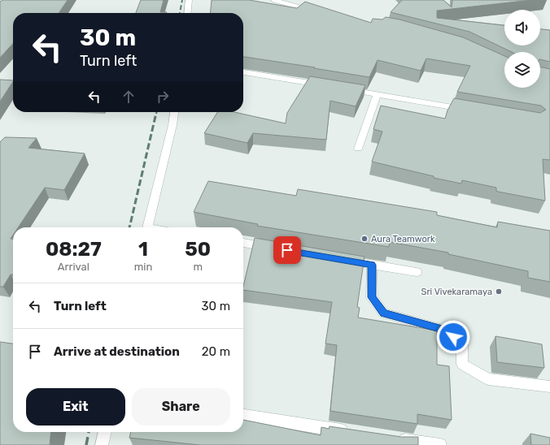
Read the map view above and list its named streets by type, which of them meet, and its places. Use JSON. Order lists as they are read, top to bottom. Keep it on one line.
{"places":["Aura Teamwork","Sri Vivekaramaya"],"page":{"turn":["30 m","Turn left"],"eta":["08:27","Arrival","1","min","50","m"],"list":[{"name":"Turn left","value":"30 m"},{"name":"Arrive at destination","value":"20 m"}],"buttons":["Exit","Share"]}}
